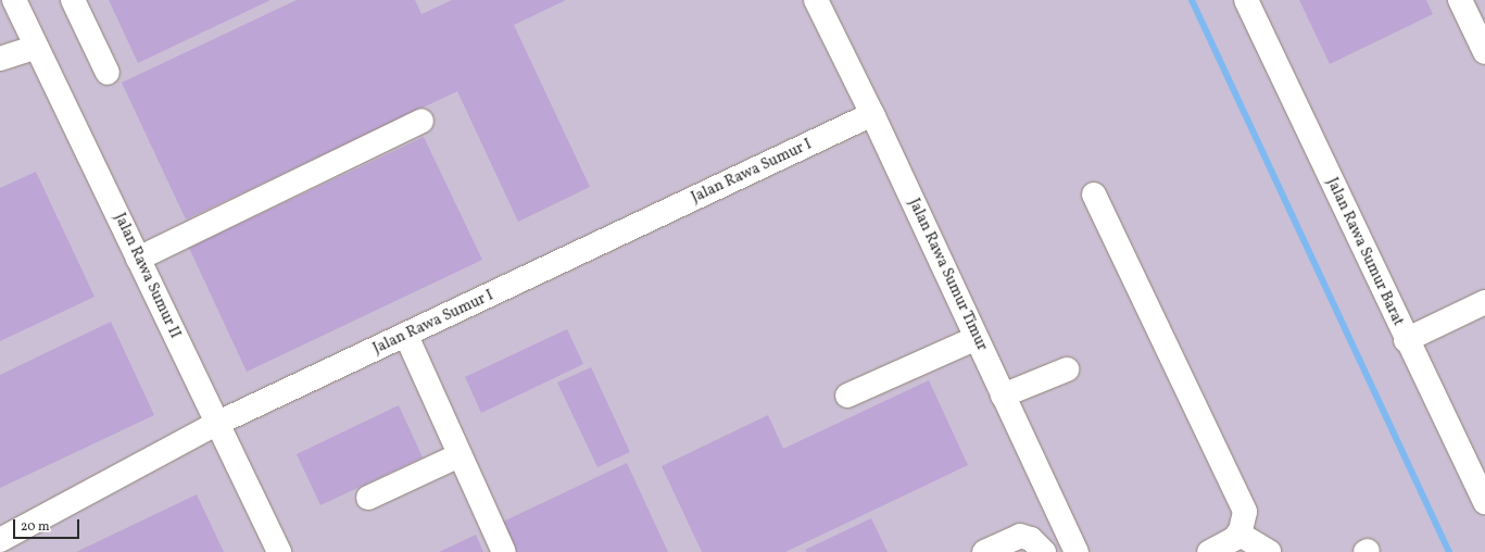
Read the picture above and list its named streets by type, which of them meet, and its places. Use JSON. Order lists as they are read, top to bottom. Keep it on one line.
{"streets":{"street":["Jalan Rawa Sumur I","Jalan Rawa Sumur Barat","Jalan Rawa Sumur Timur","Jalan Rawa Sumur II"]},"crossings":[["Jalan Rawa Sumur I","Jalan Rawa Sumur Timur"],["Jalan Rawa Sumur I","Jalan Rawa Sumur II"]],"scale_bar":"20 m"}
